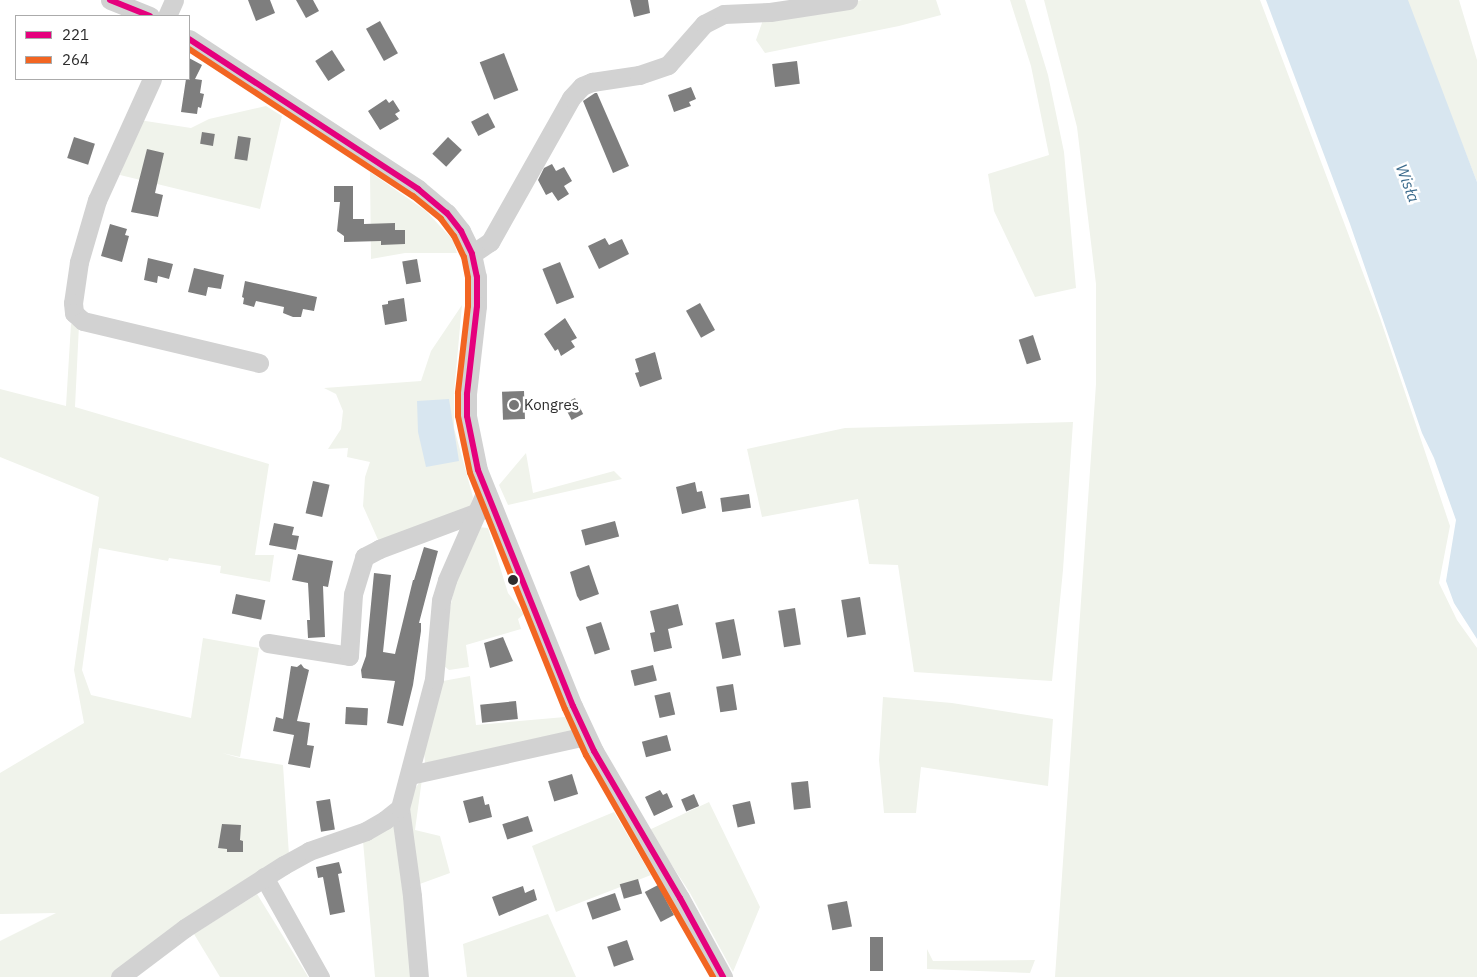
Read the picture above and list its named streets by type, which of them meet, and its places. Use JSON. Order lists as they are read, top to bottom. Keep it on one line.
{"water":["Wisła"],"places":["Kongres"],"lines":["transit line 221","transit line 264"],"legend":["221","264"]}
